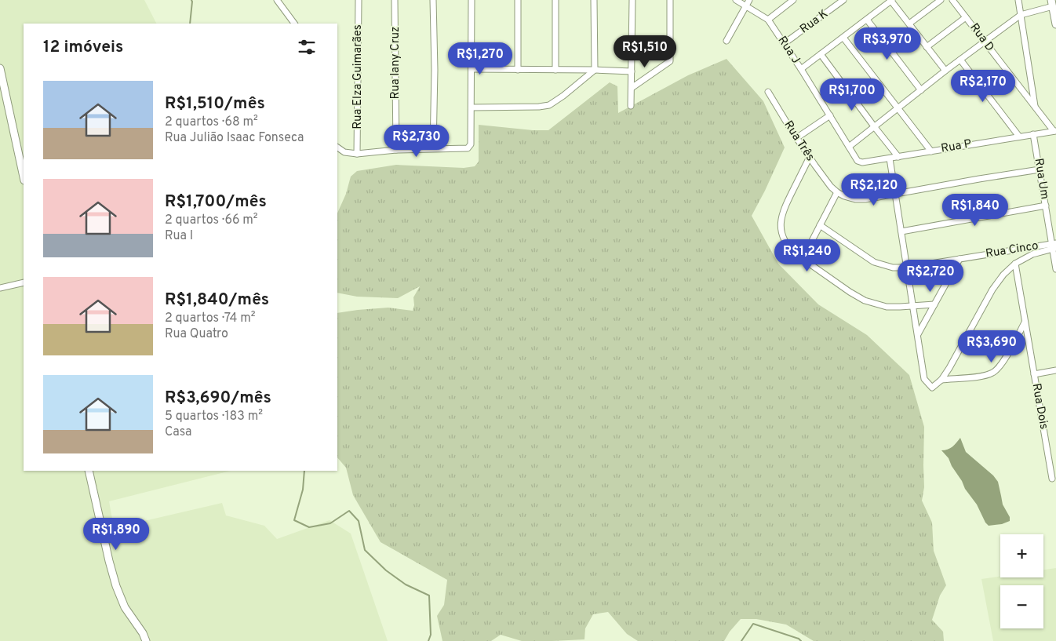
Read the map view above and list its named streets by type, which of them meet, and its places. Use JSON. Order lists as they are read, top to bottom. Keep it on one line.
{"streets":{"street":["Rua K","Rua D","Rua J","Rua Iany Cruz","Rua Elza Guimarães","Rua Três","Rua P","Rua Um","Rua Cinco","Rua Dois"]},"crossings":[["Rua K","Rua J"],["Rua D","Rua P"],["Rua J","Rua P"],["Rua Três","Rua Um"],["Rua P","Rua Um"],["Rua Um","Rua Cinco"]],"page":{"heading":"12 imóveis","price":["R$3,970","R$1,510","R$1,270","R$2,170","R$1,700","R$2,730","R$2,120","R$1,840","R$1,240","R$2,720","R$3,690","R$1,890"],"list":[{"name":"R$1,510/mês","note":"2 quartos · 68 m² · Rua Julião Isaac Fonseca"},{"name":"R$1,700/mês","note":"2 quartos · 66 m² · Rua I"},{"name":"R$1,840/mês","note":"2 quartos · 74 m² · Rua Quatro"},{"name":"R$3,690/mês","note":"5 quartos · 183 m² · Casa"}],"map_buttons":["+","−"]}}
